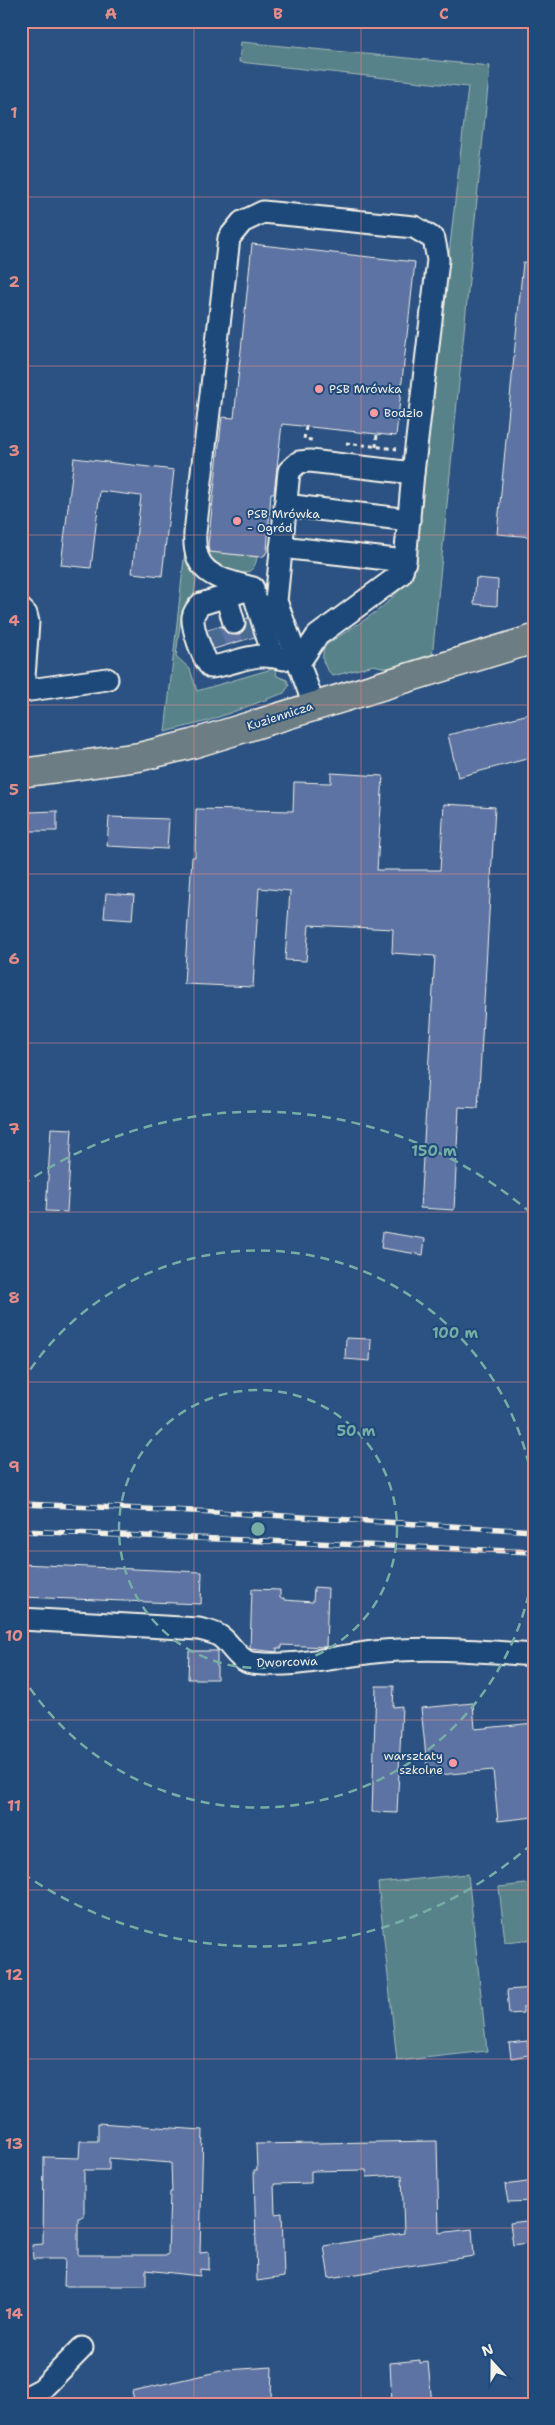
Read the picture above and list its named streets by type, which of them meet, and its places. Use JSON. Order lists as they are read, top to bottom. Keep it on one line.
{"streets":{"main road":["Kuziennicza"],"street":["Dworcowa"]},"places":["PSB Mrówka","Bodzio","PSB Mrówka - Ogród","warsztaty szkolne"],"north":"top","grid":{"columns":["A","B","C"],"rows":["1","2","3","4","5","6","7","8","9","10","11","12","13","14"]},"rings":["150 m","100 m","50 m"]}
